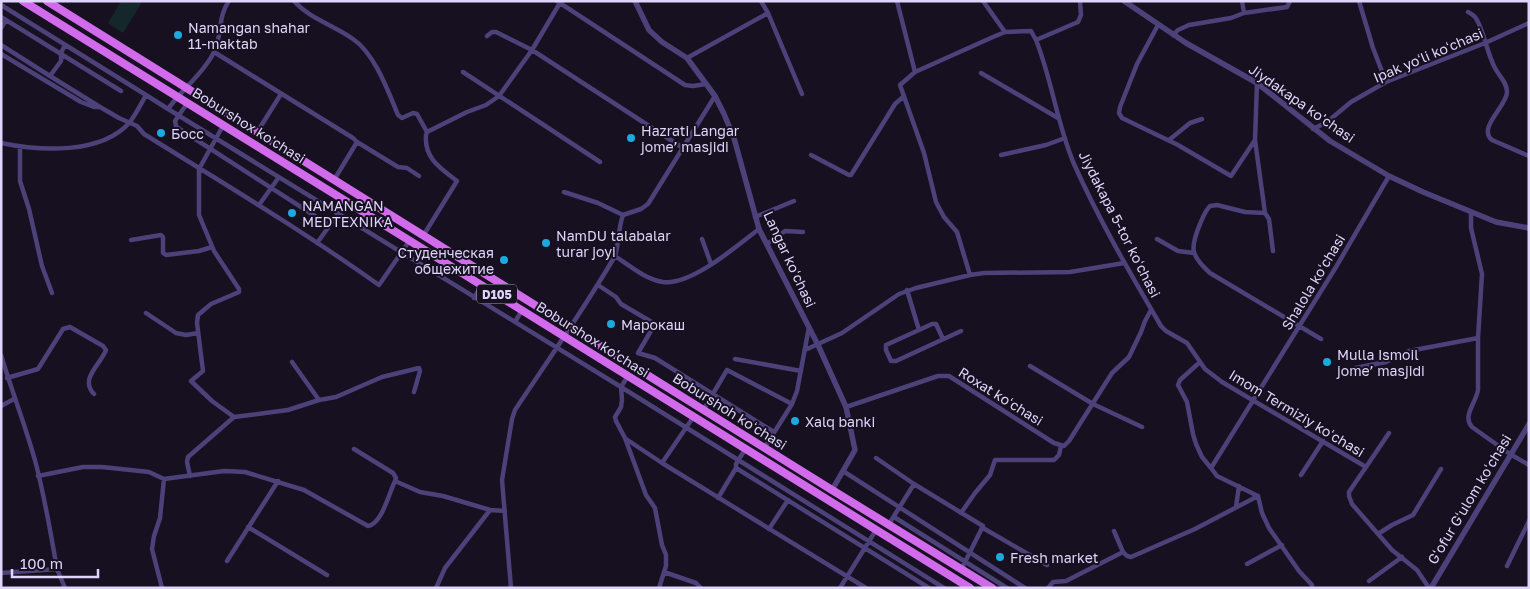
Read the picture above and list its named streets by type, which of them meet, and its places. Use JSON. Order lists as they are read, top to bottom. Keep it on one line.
{"streets":{"main road":["Boburshox ko'chasi","D105","Boburshoh koʻchasi"],"street":["Ipak yoʻli koʻchasi","Jiydakapa ko'chasi","Jiydakapa 5-tor koʻchasi","Langar koʻchasi","Shalola koʻchasi","Roxat koʻchasi","Imom Termiziy koʻchasi","Gʻofur Gʻulom koʻchasi"]},"crossings":[["Ipak yoʻli koʻchasi","Jiydakapa ko'chasi"],["Jiydakapa ko'chasi","Shalola koʻchasi"],["Jiydakapa 5-tor koʻchasi","Imom Termiziy koʻchasi"],["Langar koʻchasi","Roxat koʻchasi"],["Langar koʻchasi","Boburshoh koʻchasi"],["Shalola koʻchasi","Imom Termiziy koʻchasi"],["Imom Termiziy koʻchasi","Gʻofur Gʻulom koʻchasi"]],"places":["Namangan shahar 11-maktab","Босс","Hazrati Langar jome’ masjidi","NAMANGAN MEDTEXNIKA","NamDU talabalar turar joyi","Студенческая общежитие","Марокаш","Mulla Ismoil jome’ masjidi","Xalq banki","Fresh market"],"scale_bar":"100 m"}
